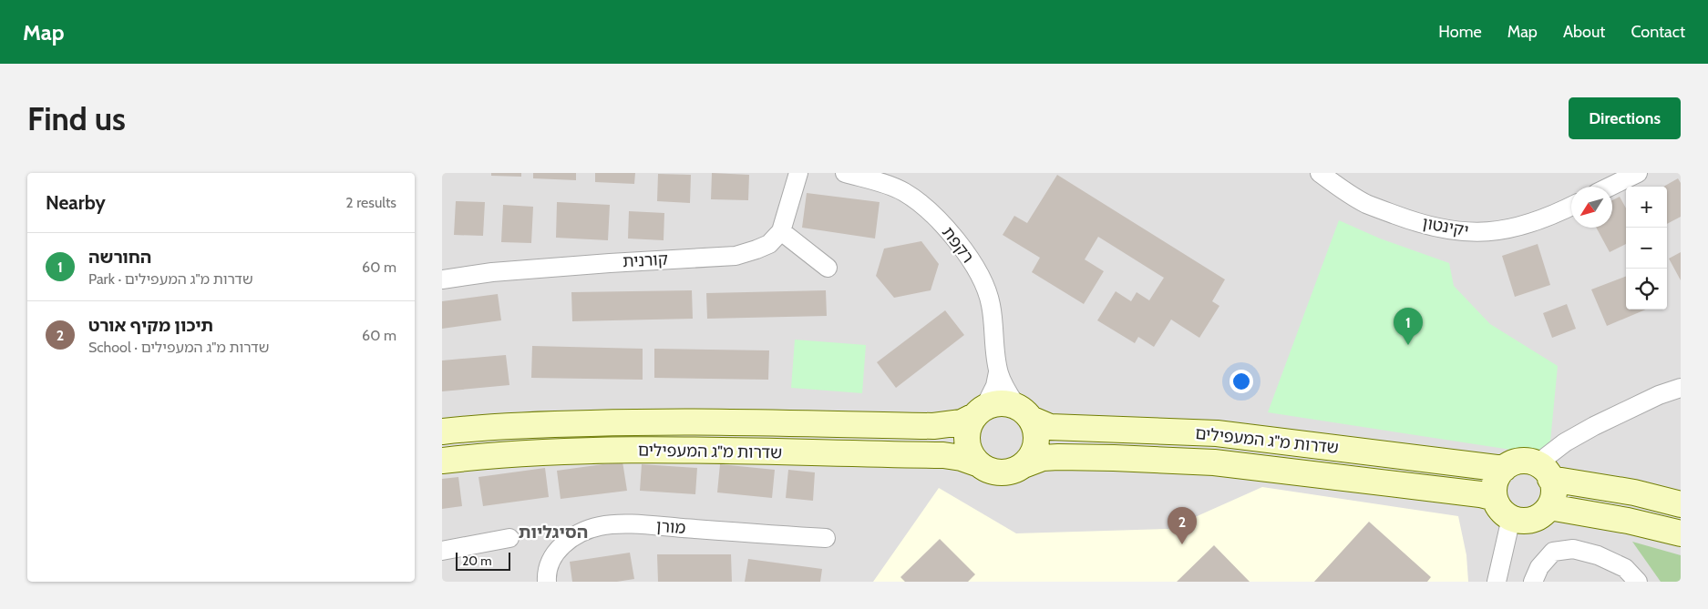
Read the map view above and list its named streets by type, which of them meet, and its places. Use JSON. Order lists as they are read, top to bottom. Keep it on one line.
{"streets":{"main road":["שדרות מ\"ג המעפילים"],"street":["יקינטון","רקפת","קורנית","מורן"]},"crossings":[["רקפת","שדרות מ\"ג המעפילים"]],"districts":["הסיגליות"],"scale_bar":"20 m","north":"bottom left","page":{"header":"Map","nav":["Home","Map","About","Contact"],"buttons":"Directions","title":"Find us","heading":["Nearby","2 results"],"map_buttons":["+","−"],"list":[{"mark":"1","name":"החורשה","note":"Park · שדרות מ\"ג המעפילים","value":"60 m"},{"mark":"2","name":"תיכון מקיף אורט","note":"School · שדרות מ\"ג המעפילים","value":"60 m"}],"pins":["1","2"],"scale":"20 m"}}
